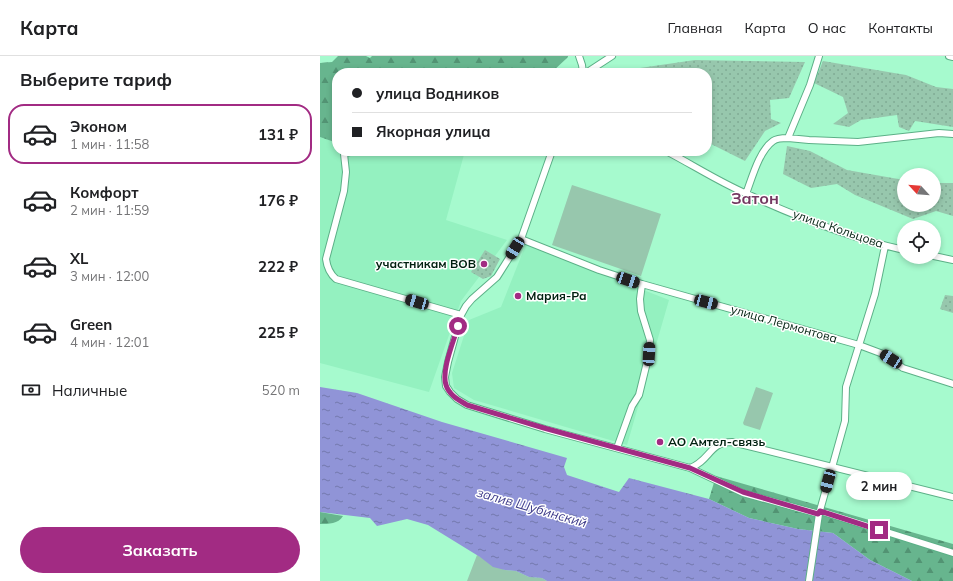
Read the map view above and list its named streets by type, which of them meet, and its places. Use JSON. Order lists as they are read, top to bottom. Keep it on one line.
{"streets":{"street":["улица Кольцова","улица Лермонтова"]},"districts":["Затон"],"water":["залив Шубинский"],"places":["участникам ВОВ","Мария-Ра","АО Амтел-связь"],"north":"top left","page":{"header":"Карта","nav":["Главная","Карта","О нас","Контакты"],"heading":"Выберите тариф","banner":["улица Водников","Якорная улица"],"list":[{"name":"Эконом","note":"1 мин · 11:58","value":"131 ₽"},{"name":"Комфорт","note":"2 мин · 11:59","value":"176 ₽"},{"name":"XL","note":"3 мин · 12:00","value":"222 ₽"},{"name":"Green","note":"4 мин · 12:01","value":"225 ₽"}],"pay":["Наличные","520 m"],"bubble":"2 мин","buttons":"Заказать"}}
